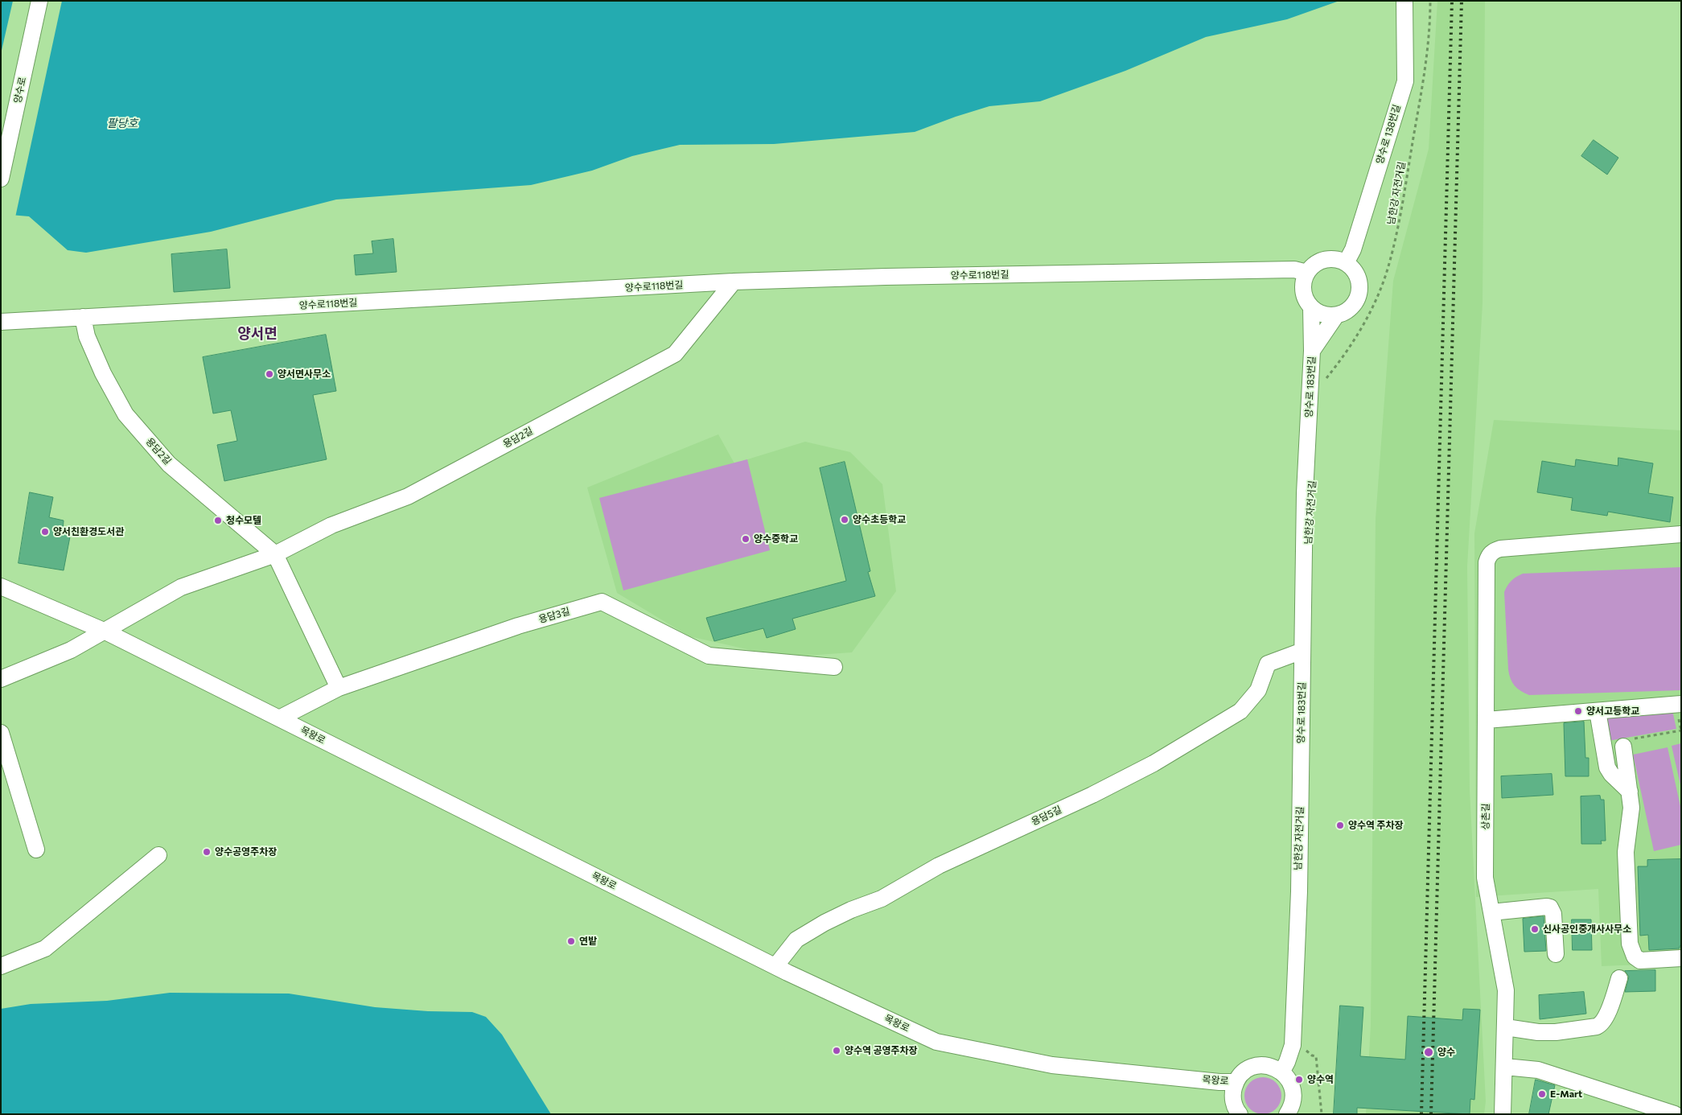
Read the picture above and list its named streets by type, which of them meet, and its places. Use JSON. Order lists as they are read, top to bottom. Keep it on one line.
{"streets":{"street":["양수로","양수로 138번길","양수로118번길","양수로 183번길","용담2길","용담3길","목왕로","용담5길","상촌길"],"path":["남한강 자전거길"]},"crossings":[["양수로 138번길","양수로118번길"],["양수로 138번길","양수로 183번길"],["양수로118번길","양수로 183번길"],["양수로118번길","용담2길"],["양수로 183번길","목왕로"],["양수로 183번길","용담5길"],["용담2길","용담3길"],["용담2길","목왕로"],["용담3길","목왕로"],["목왕로","용담5길"]],"districts":["양서면"],"water":["팔당호"],"places":["양서면사무소","양수초등학교","청수모텔","양서친환경도서관","양수중학교","양서고등학교","양수역 주차장","양수공영주차장","신사공인중개사사무소","연밭","양수역 공영주차장","양수","양수역","E-Mart"]}
